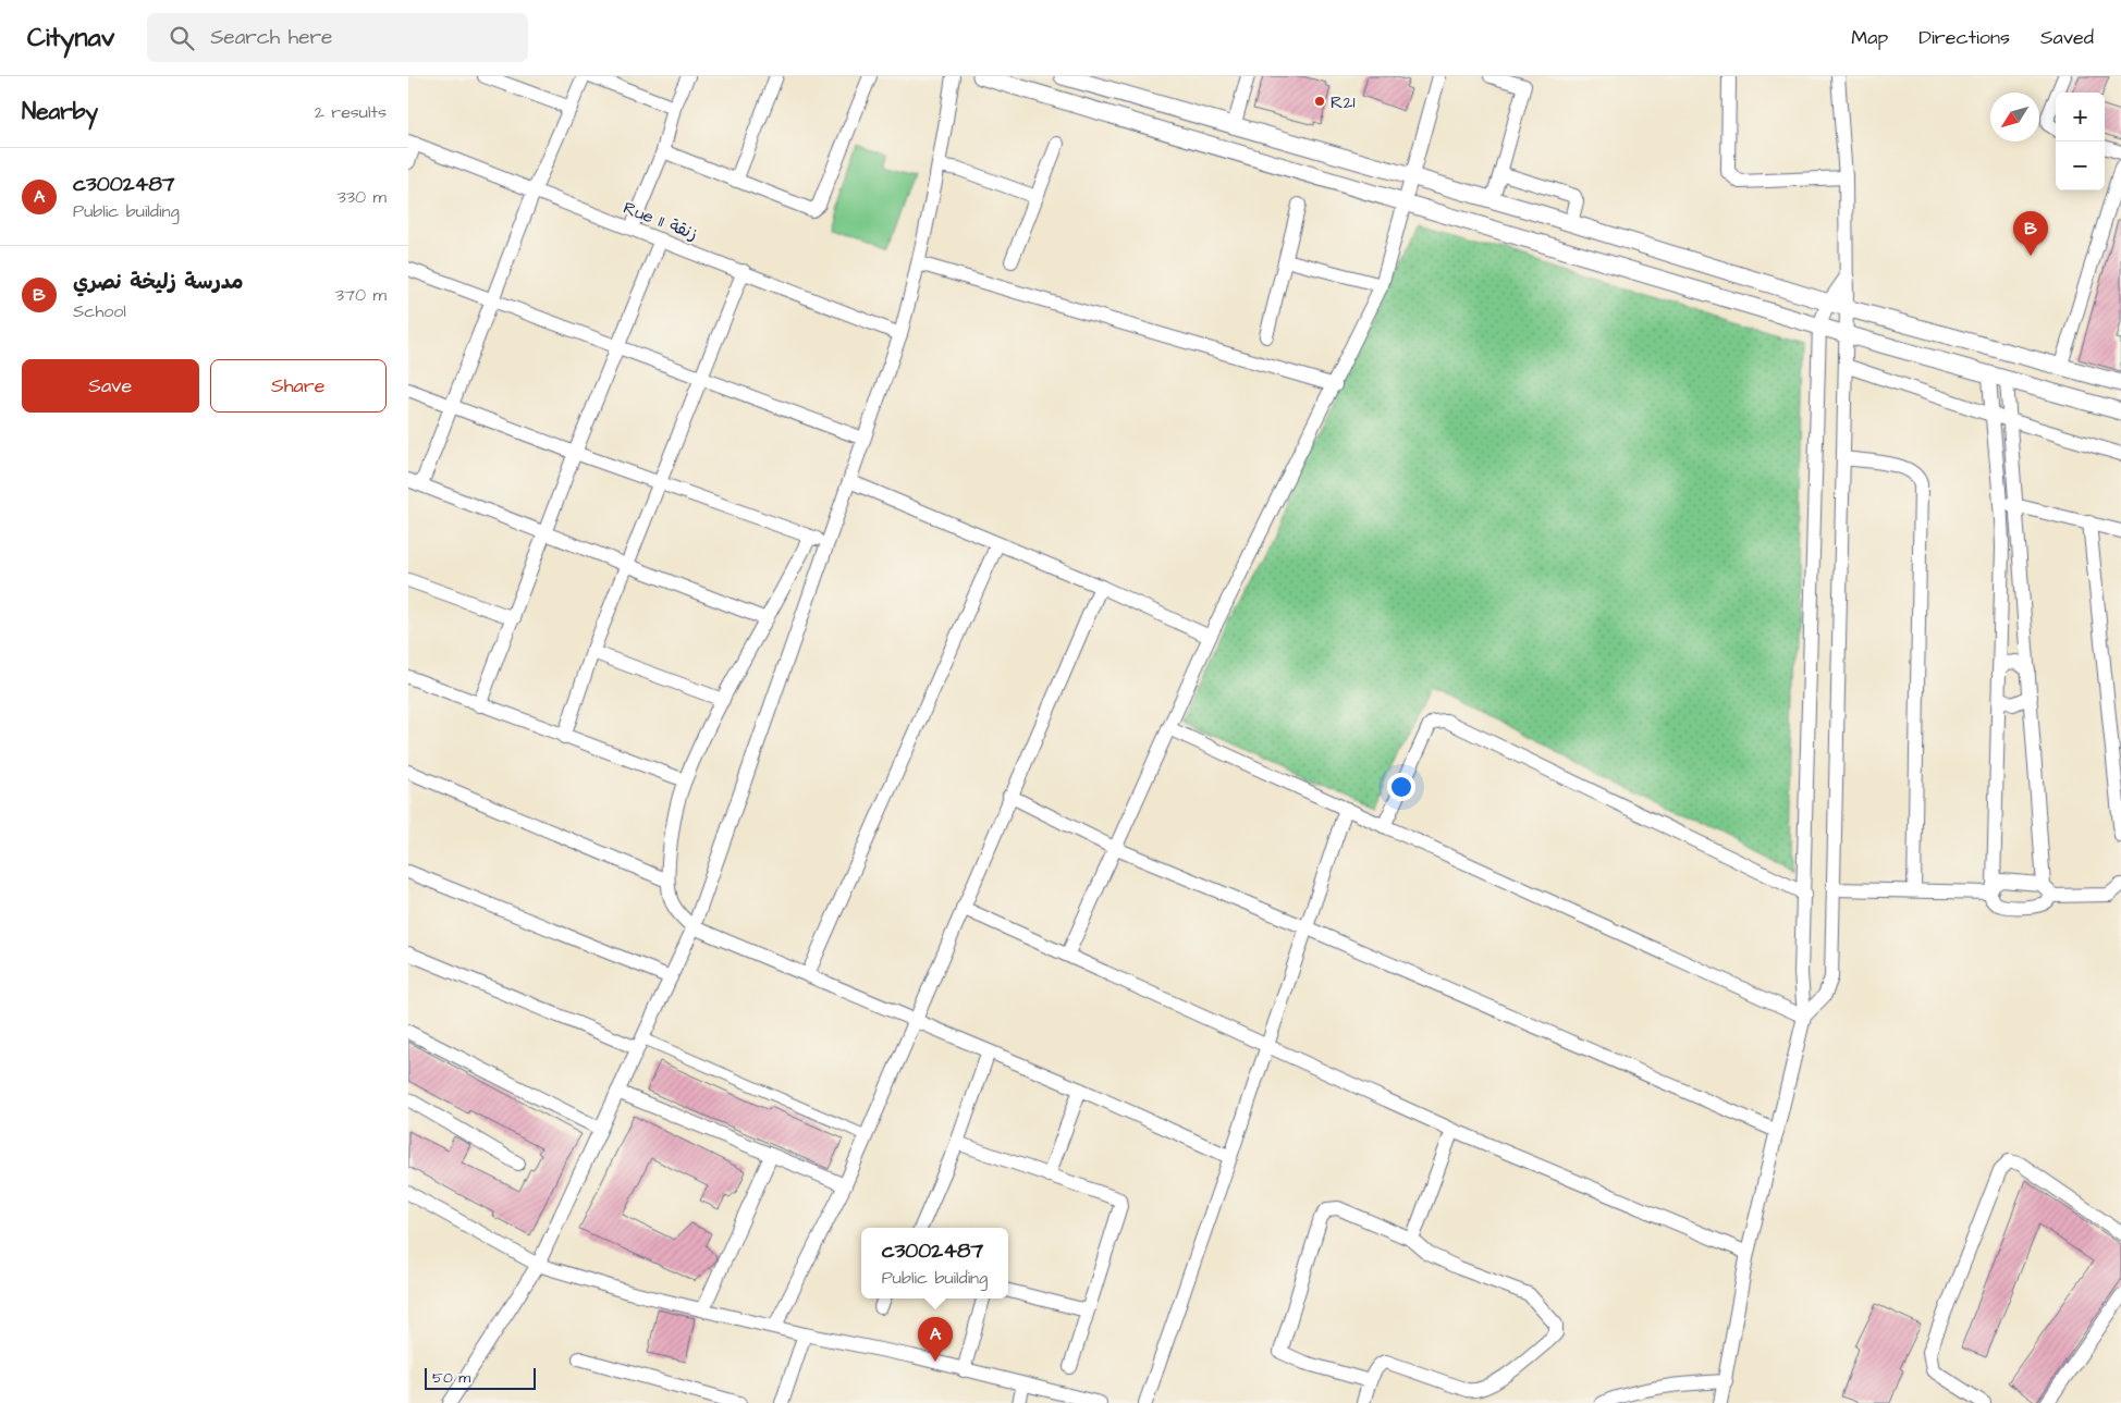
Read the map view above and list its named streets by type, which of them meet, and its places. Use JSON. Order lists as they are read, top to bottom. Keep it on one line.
{"streets":{"street":["Rue 11 زنقة"]},"places":["R21"],"scale_bar":"50 m","north":"bottom left","page":{"header":"Citynav","search":"Search here","nav":["Map","Directions","Saved"],"heading":["Nearby","2 results"],"map_buttons":["+","−"],"list":[{"mark":"A","name":"c3002487","note":"Public building","value":"330 m"},{"mark":"B","name":"مدرسة زليخة نصري","note":"School","value":"370 m"}],"pins":["B","A"],"buttons":["Save","Share"],"popup":["c3002487","Public building"],"scale":"50 m"}}
